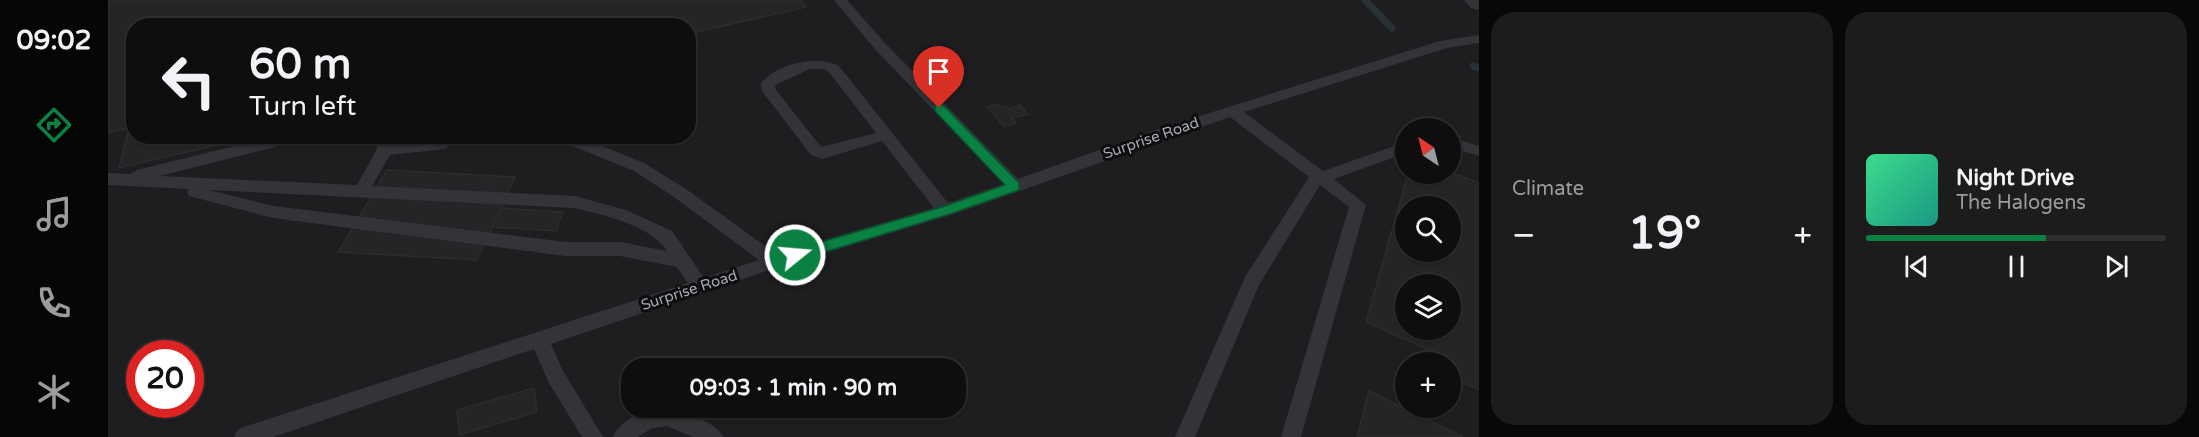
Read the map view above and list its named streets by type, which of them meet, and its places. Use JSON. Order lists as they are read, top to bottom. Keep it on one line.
{"streets":{"lane":["Surprise Road"]},"north":"top left","page":{"tabs":"09:02","tile":"Climate","turn":["60 m","Turn left"],"map_buttons":"+","song":["Night Drive","The Halogens"],"heat":["−","19°","+"],"limit":"20","trip":"09:03 · 1 min · 90 m"}}
